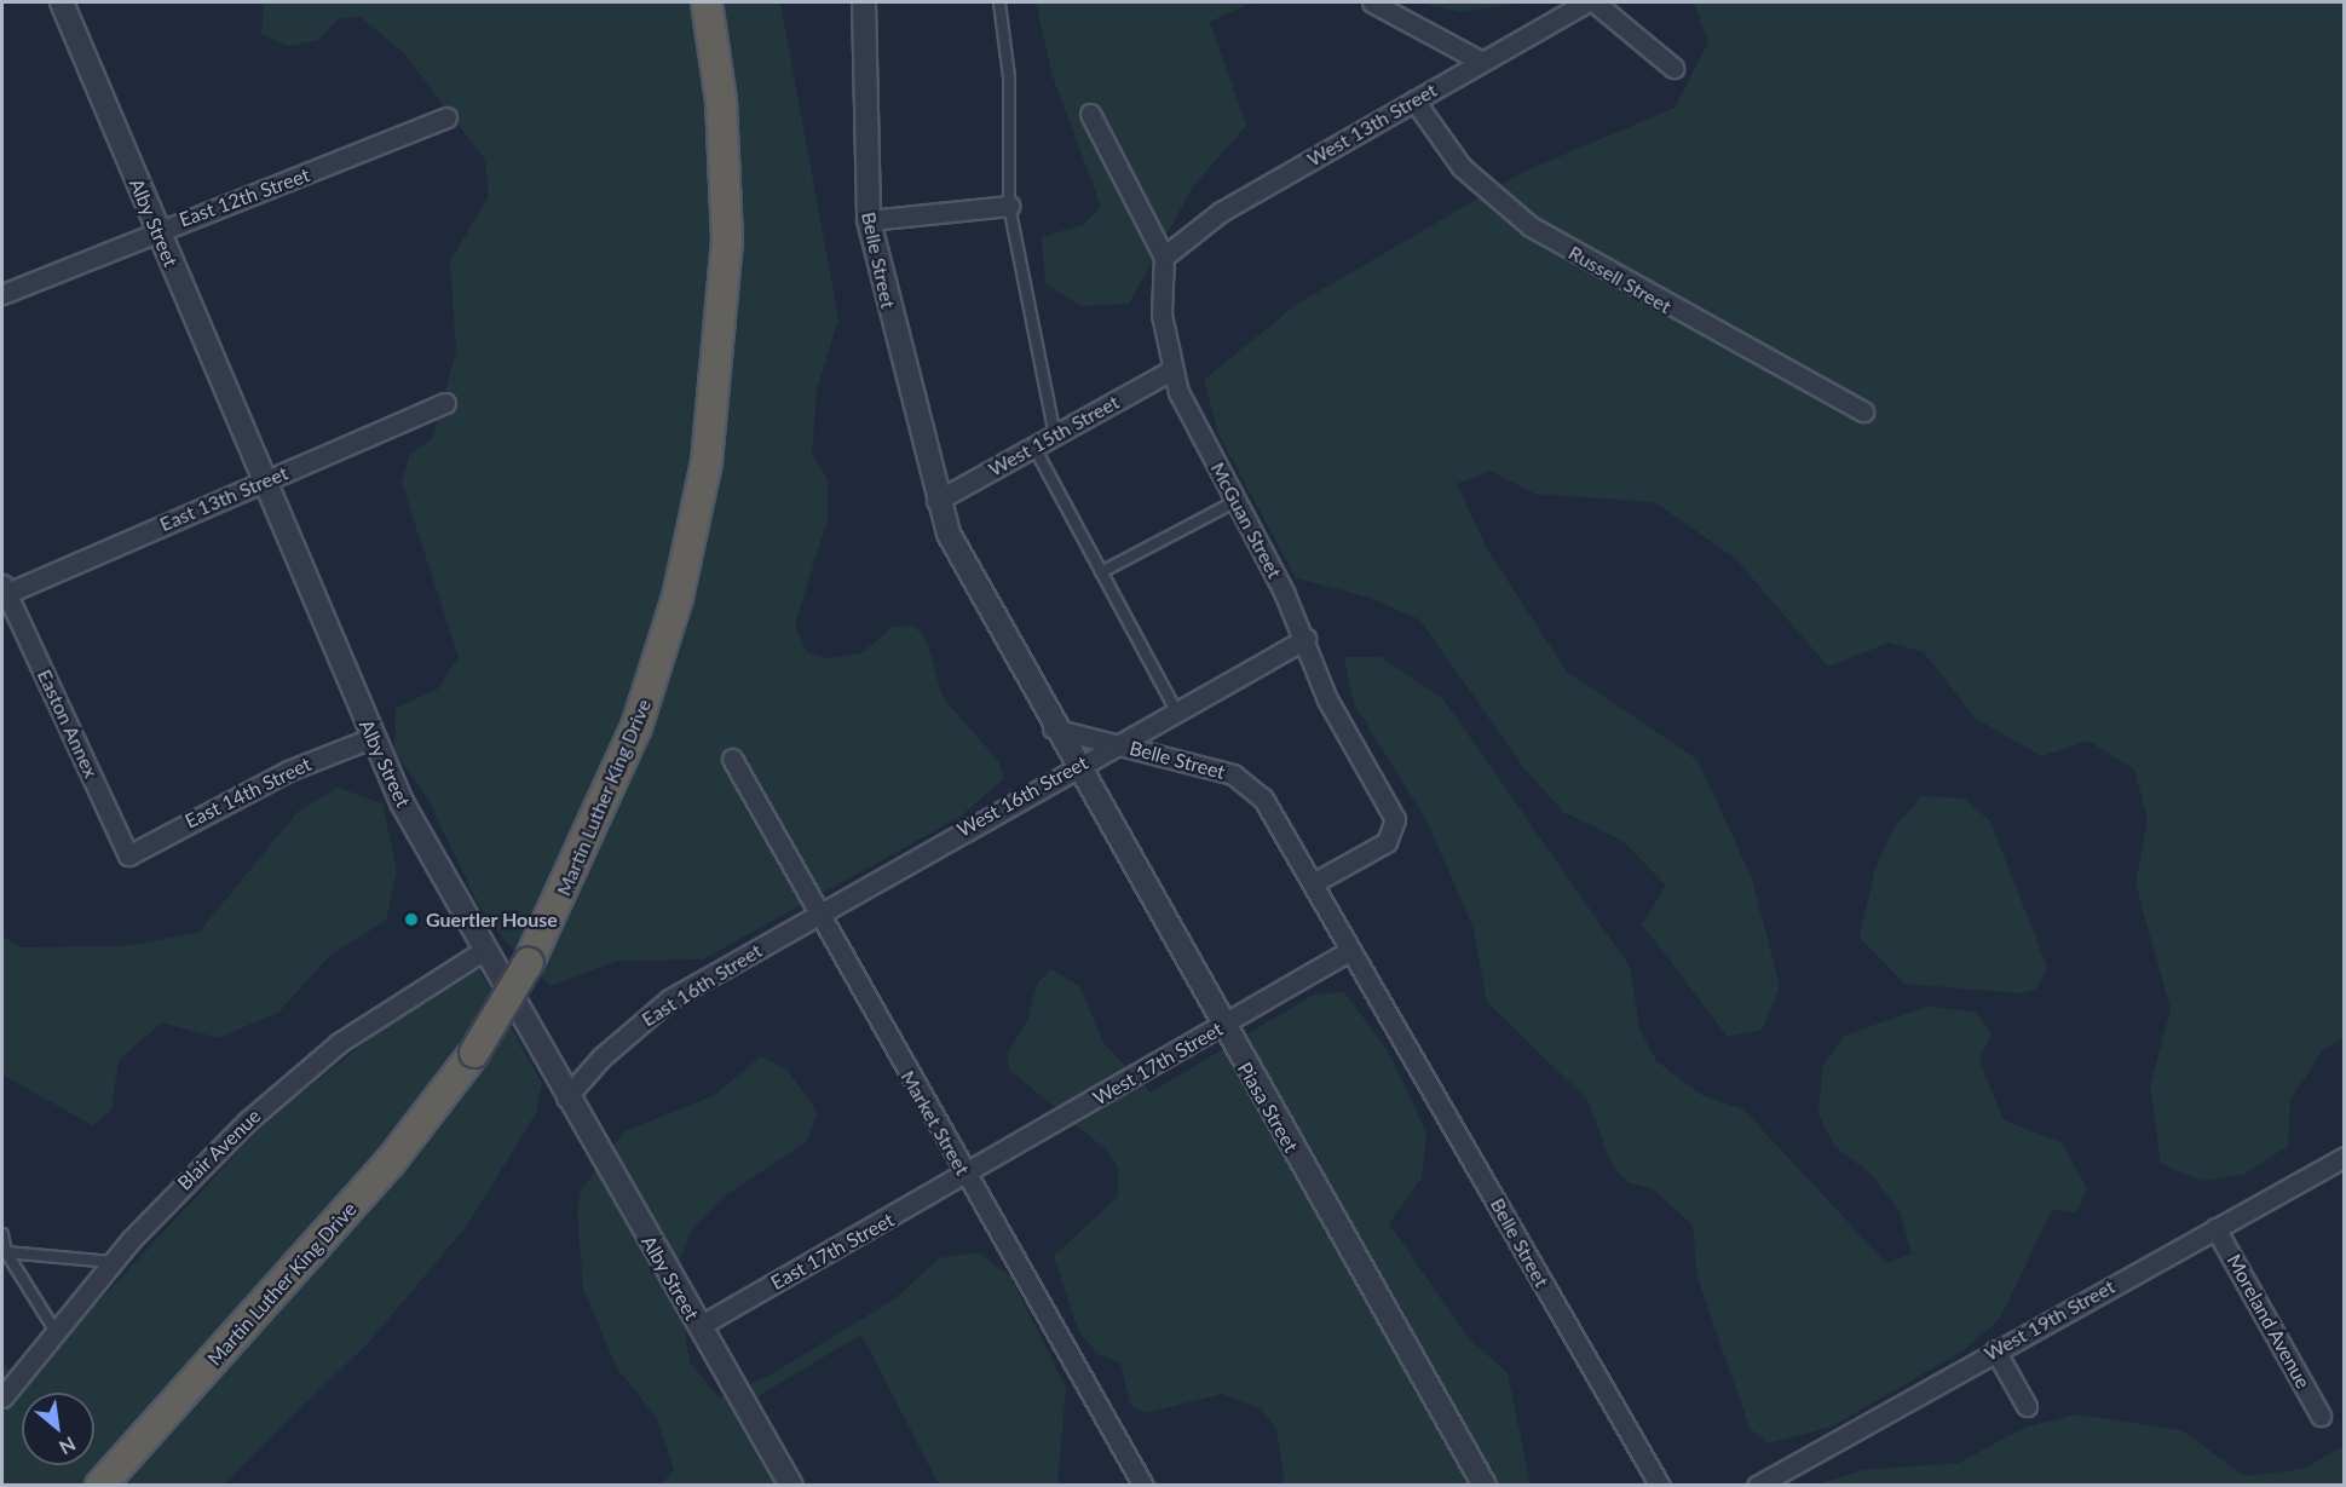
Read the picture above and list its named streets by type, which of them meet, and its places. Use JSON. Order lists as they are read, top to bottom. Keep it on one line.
{"streets":{"highway":["Martin Luther King Drive"],"street":["West 13th Street","East 12th Street","Alby Street","Belle Street","Russell Street","West 15th Street","East 13th Street","McGuan Street","Easton Annex","East 14th Street","West 16th Street","East 16th Street","West 17th Street","Piasa Street","Market Street","Blair Avenue","East 17th Street","West 19th Street","Moreland Avenue"]},"crossings":[["West 13th Street","Russell Street"],["West 13th Street","McGuan Street"],["East 12th Street","Alby Street"],["Alby Street","East 13th Street"],["Alby Street","East 14th Street"],["Alby Street","East 16th Street"],["Alby Street","Blair Avenue"],["Alby Street","East 17th Street"],["Belle Street","West 15th Street"],["Belle Street","McGuan Street"],["Belle Street","West 16th Street"],["Belle Street","West 17th Street"],["Belle Street","Piasa Street"],["West 15th Street","McGuan Street"],["East 13th Street","Easton Annex"],["McGuan Street","West 16th Street"],["Easton Annex","East 14th Street"],["West 16th Street","East 16th Street"],["West 16th Street","Piasa Street"],["West 16th Street","Market Street"],["East 16th Street","Market Street"],["West 17th Street","Piasa Street"],["West 17th Street","Market Street"],["West 17th Street","East 17th Street"],["Market Street","East 17th Street"],["West 19th Street","Moreland Avenue"]],"places":["Guertler House"],"north":"bottom right"}
